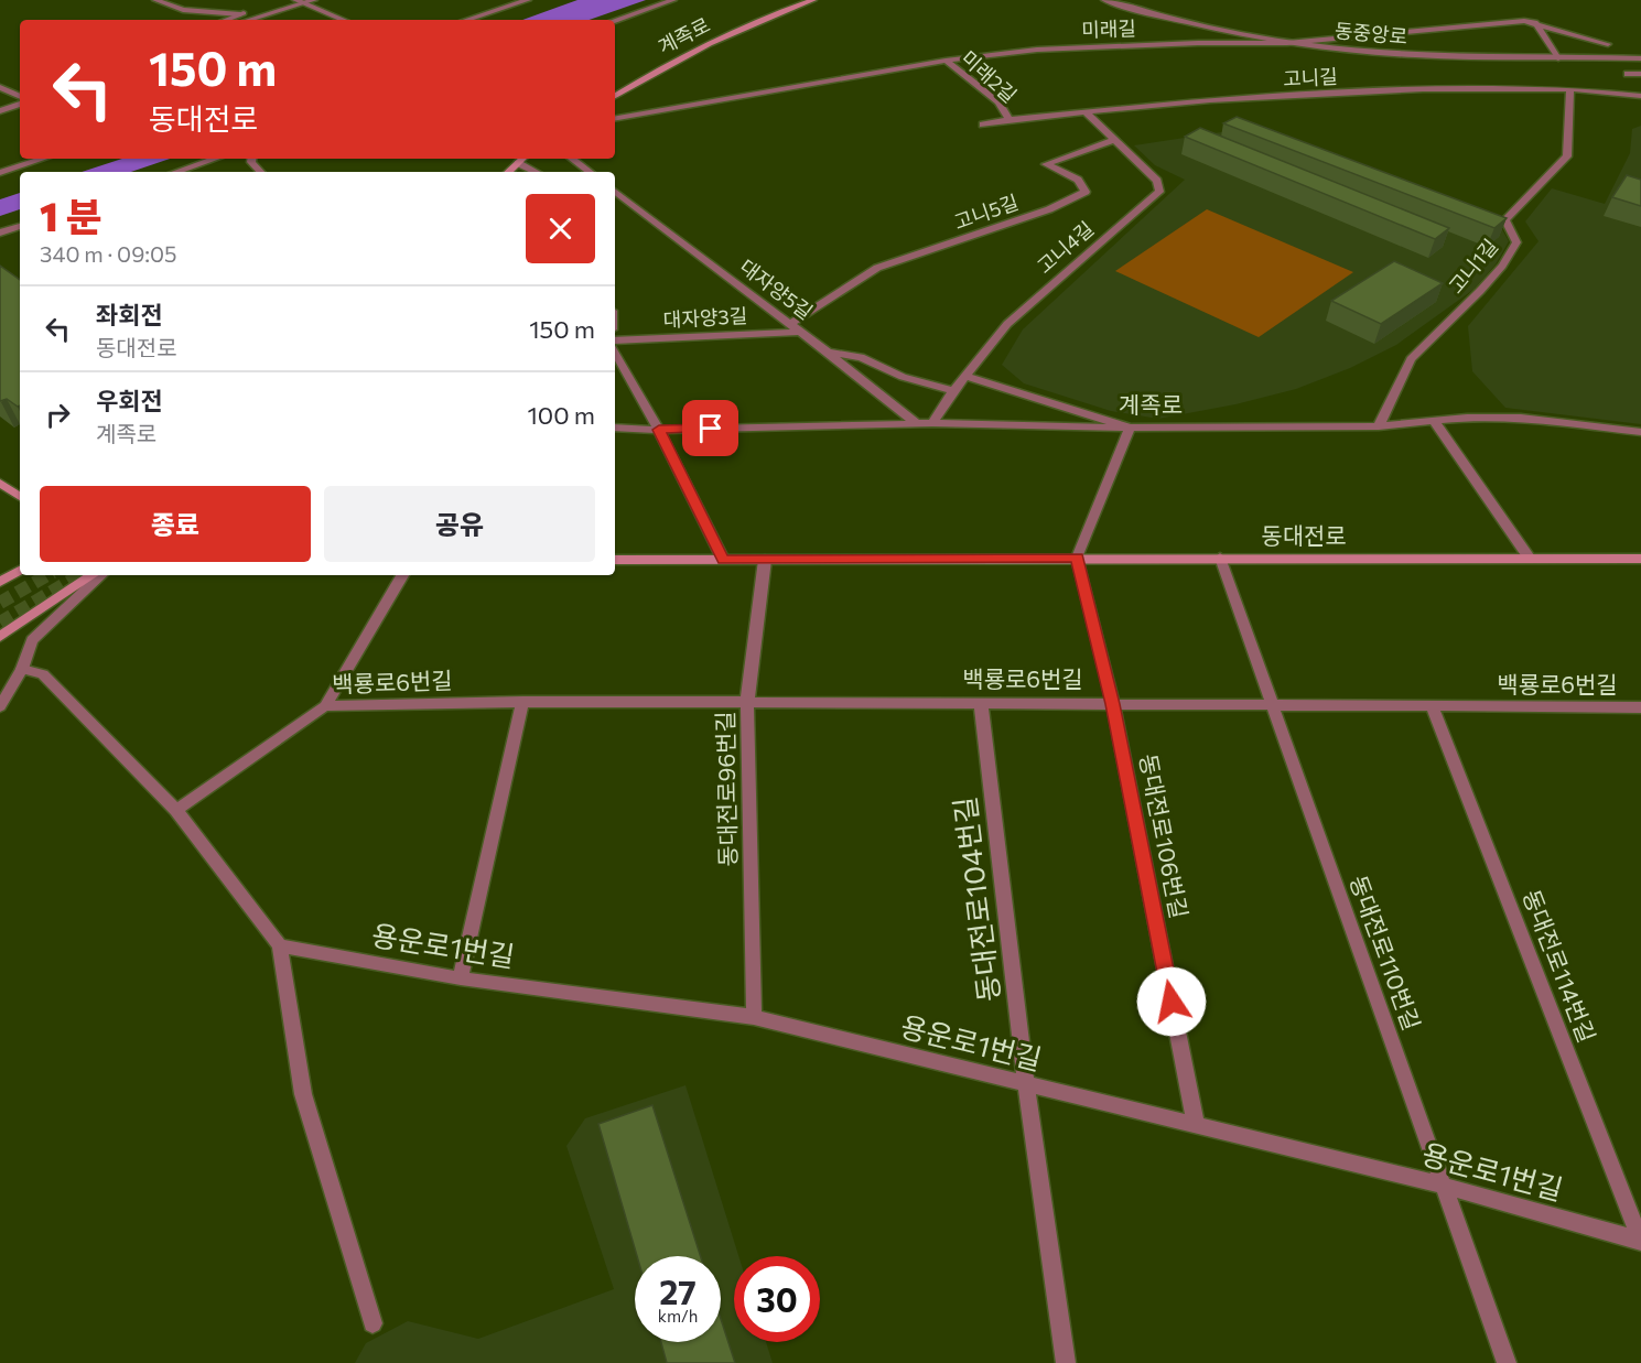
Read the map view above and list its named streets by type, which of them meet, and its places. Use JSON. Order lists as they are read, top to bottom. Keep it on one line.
{"streets":{"main road":["계족로","동대전로"],"street":["미래길","동중앙로","미래2길","고니길","고니5길","고니4길","고니1길","대자양5길","대자양3길","백룡로6번길","동대전로96번길","동대전로106번길","동대전로104번길","용운로1번길","동대전로110번길","동대전로114번길"]},"crossings":[["미래길","동중앙로"],["미래길","미래2길"],["계족로","고니4길"],["계족로","고니1길"],["계족로","대자양5길"],["미래2길","고니길"],["고니길","고니4길"],["고니길","고니1길"],["고니5길","고니4길"],["고니5길","대자양5길"],["대자양5길","대자양3길"],["동대전로","동대전로96번길"],["동대전로","동대전로106번길"],["동대전로","동대전로110번길"],["백룡로6번길","동대전로96번길"],["백룡로6번길","동대전로106번길"],["백룡로6번길","동대전로104번길"],["백룡로6번길","동대전로110번길"],["백룡로6번길","동대전로114번길"],["동대전로96번길","용운로1번길"],["동대전로106번길","용운로1번길"],["동대전로104번길","용운로1번길"],["용운로1번길","동대전로110번길"],["용운로1번길","동대전로114번길"]],"page":{"turn":["150 m","동대전로"],"heading":["1 분","340 m · 09:05"],"list":[{"name":"좌회전","note":"동대전로","value":"150 m"},{"name":"우회전","note":"계족로","value":"100 m"}],"buttons":["종료","공유"],"speed":"27 km/h","limit":"30"}}
